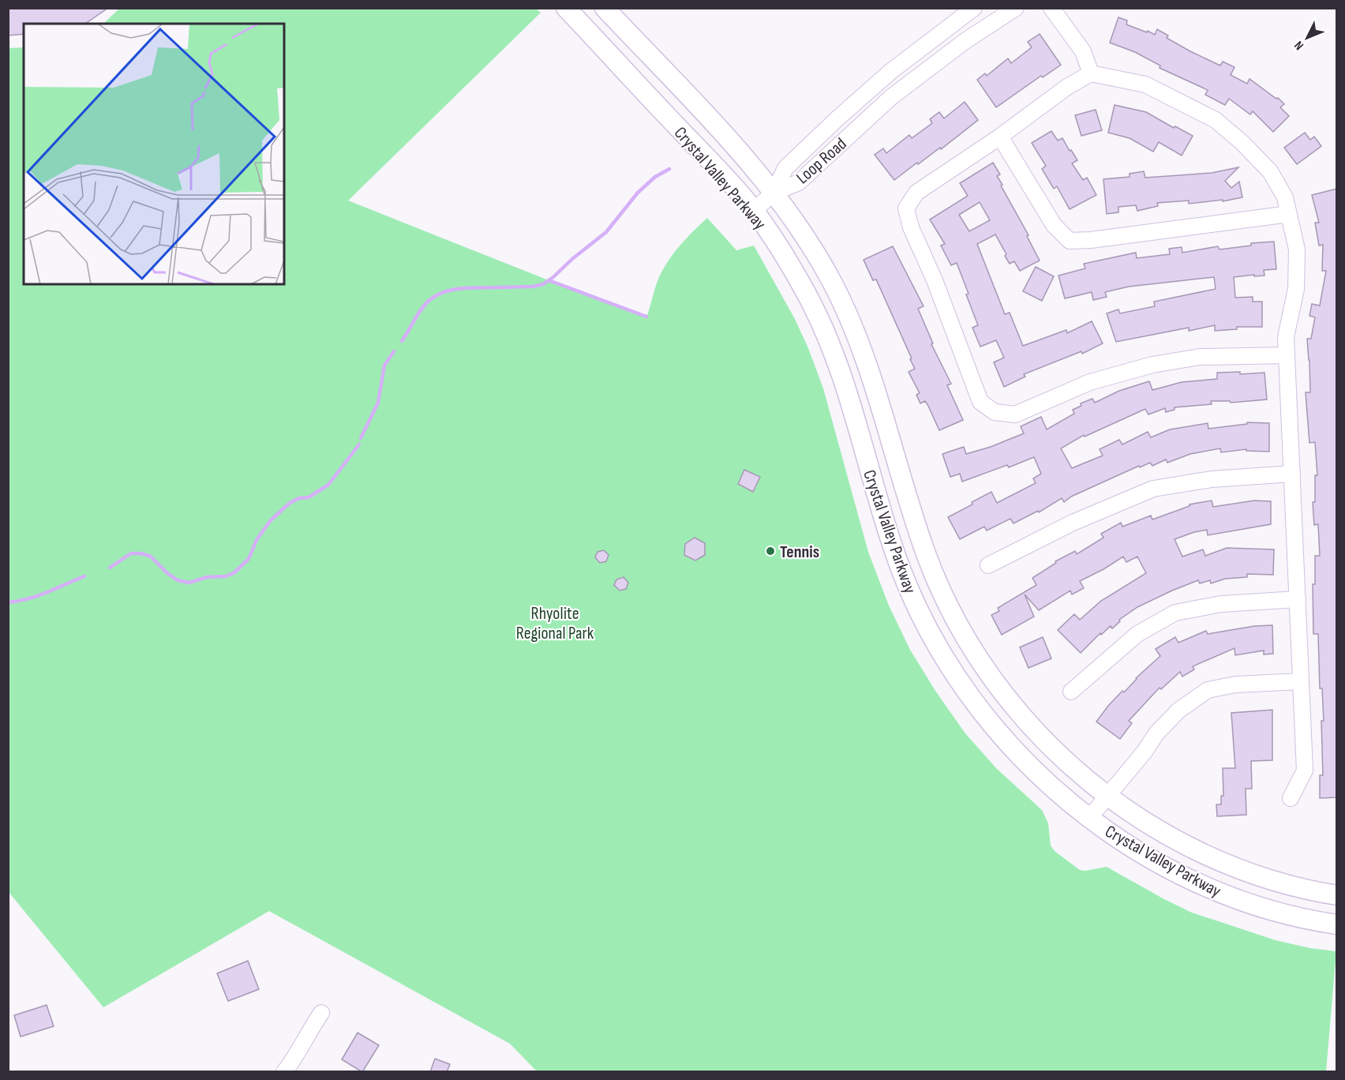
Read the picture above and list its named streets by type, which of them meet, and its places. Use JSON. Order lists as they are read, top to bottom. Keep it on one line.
{"streets":{"main road":["Crystal Valley Parkway"],"street":["Loop Road"]},"crossings":[["Loop Road","Crystal Valley Parkway"]],"parks":["Rhyolite Regional Park"],"places":["Tennis"],"north":"bottom left"}
